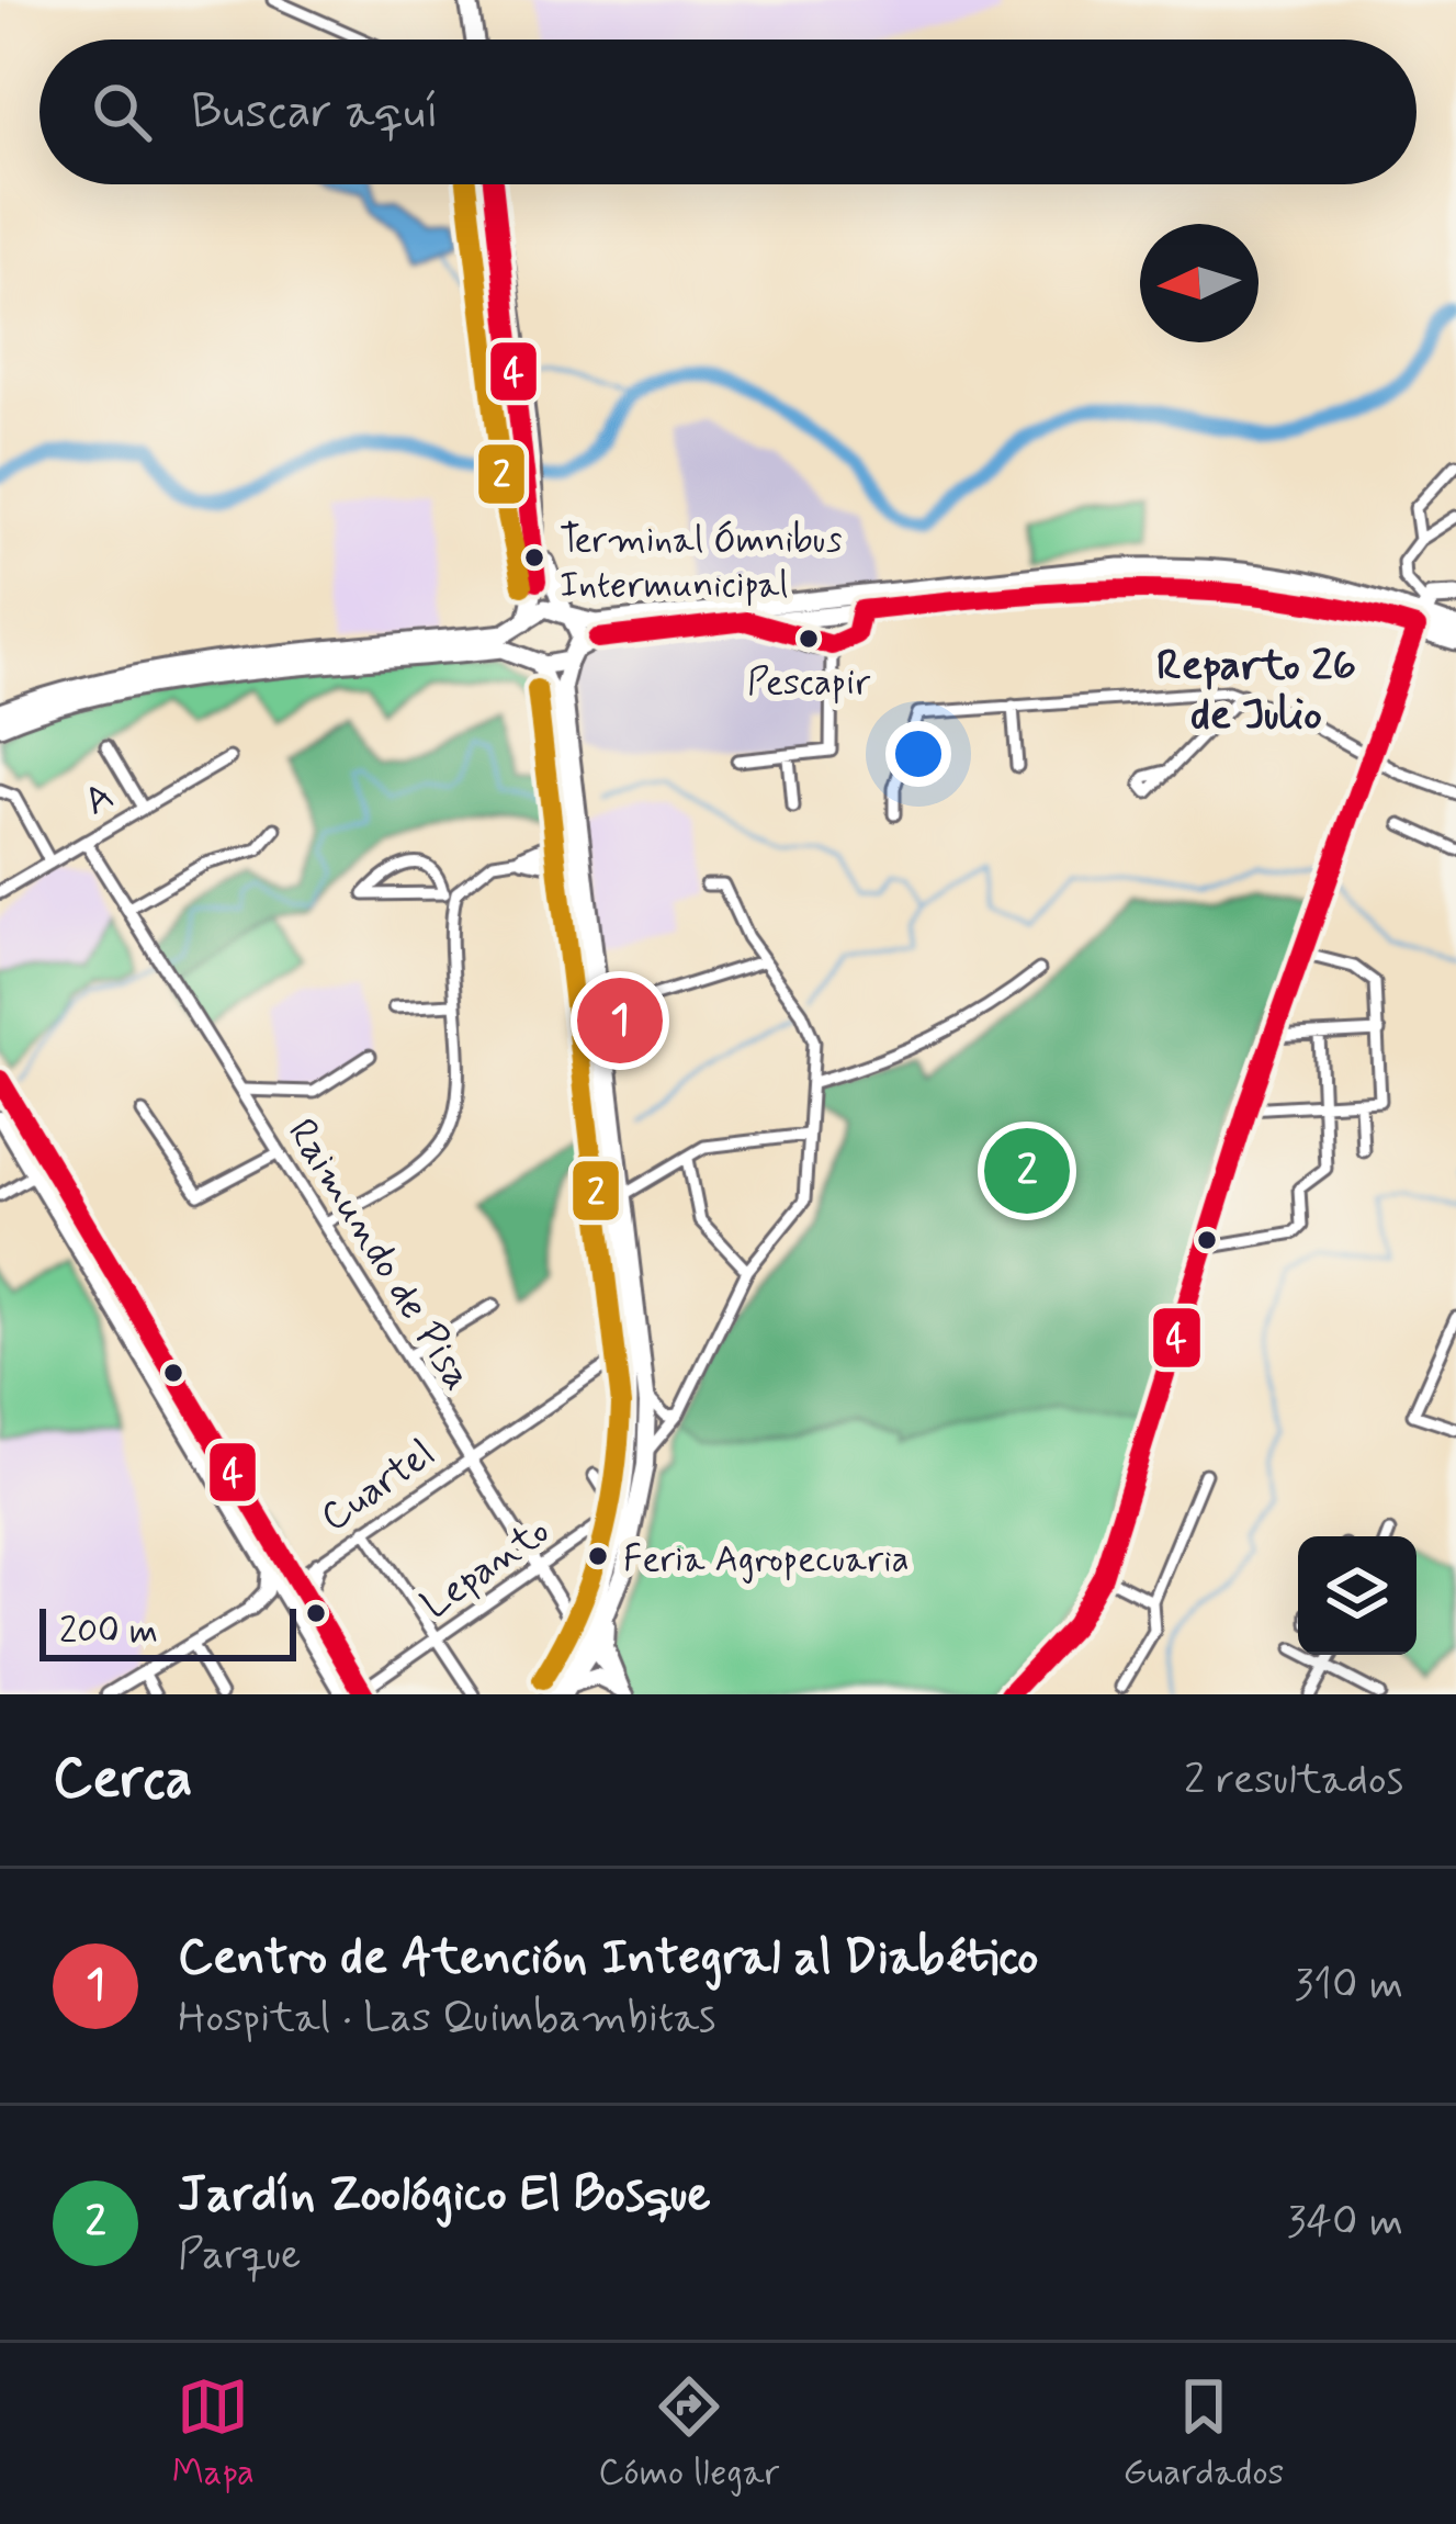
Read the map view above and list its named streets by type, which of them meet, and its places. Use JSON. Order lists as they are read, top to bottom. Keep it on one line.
{"streets":{"street":["A","Raimundo de Pisa","Cuartel","Lepanto"]},"crossings":[["A","Raimundo de Pisa"],["Raimundo de Pisa","Cuartel"],["Raimundo de Pisa","Lepanto"]],"districts":["Reparto 26 de Julio"],"places":["Terminal Ómnibus Intermunicipal","Pescapir","Feria Agropecuaria"],"lines":["transit line 4","transit line 2"],"scale_bar":"200 m","north":"left","page":{"search":"Buscar aquí","pins":["1","2"],"scale":"200 m","heading":["Cerca","2 resultados"],"list":[{"mark":"1","name":"Centro de Atención Integral al Diabético","note":"Hospital · Las Quimbambitas","value":"310 m"},{"mark":"2","name":"Jardín Zoológico El Bosque","note":"Parque","value":"340 m"}],"nav":["Mapa","Cómo llegar","Guardados"]}}
